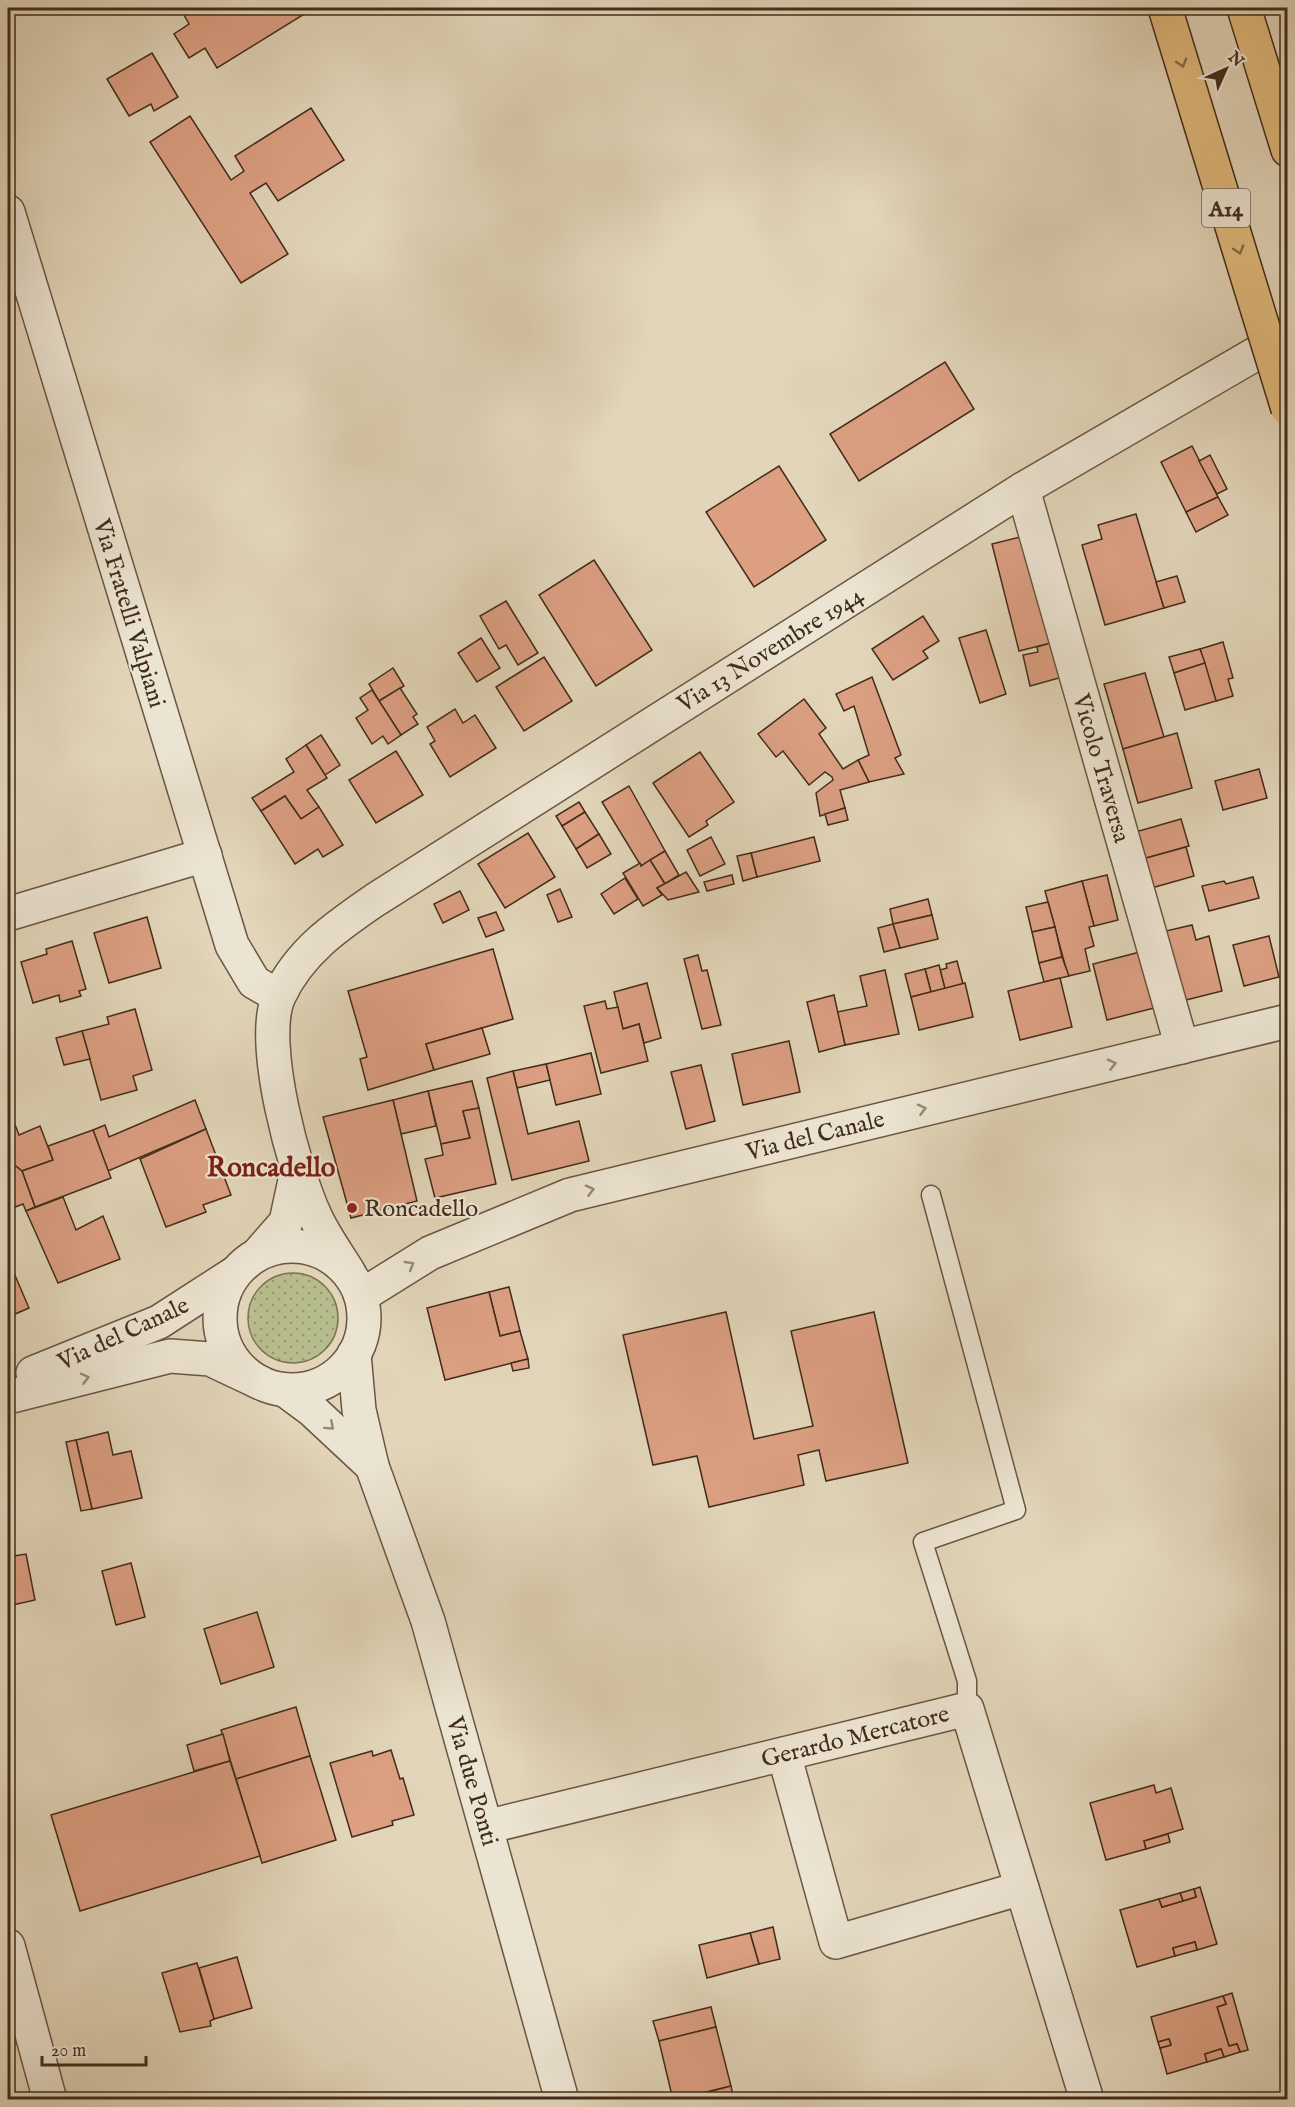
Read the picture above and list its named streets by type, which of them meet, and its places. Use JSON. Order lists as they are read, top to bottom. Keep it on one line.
{"streets":{"highway":["A14"],"street":["Via Fratelli Valpiani","Via 13 Novembre 1944","Vicolo Traversa","Via del Canale","Gerardo Mercatore","Via due Ponti"]},"crossings":[["Via Fratelli Valpiani","Via 13 Novembre 1944"],["Via 13 Novembre 1944","Vicolo Traversa"],["Vicolo Traversa","Via del Canale"],["Via del Canale","Via due Ponti"],["Gerardo Mercatore","Via due Ponti"]],"one_way":["Via del Canale"],"districts":["Roncadello"],"places":["Roncadello"],"scale_bar":"20 m","north":"top right"}
